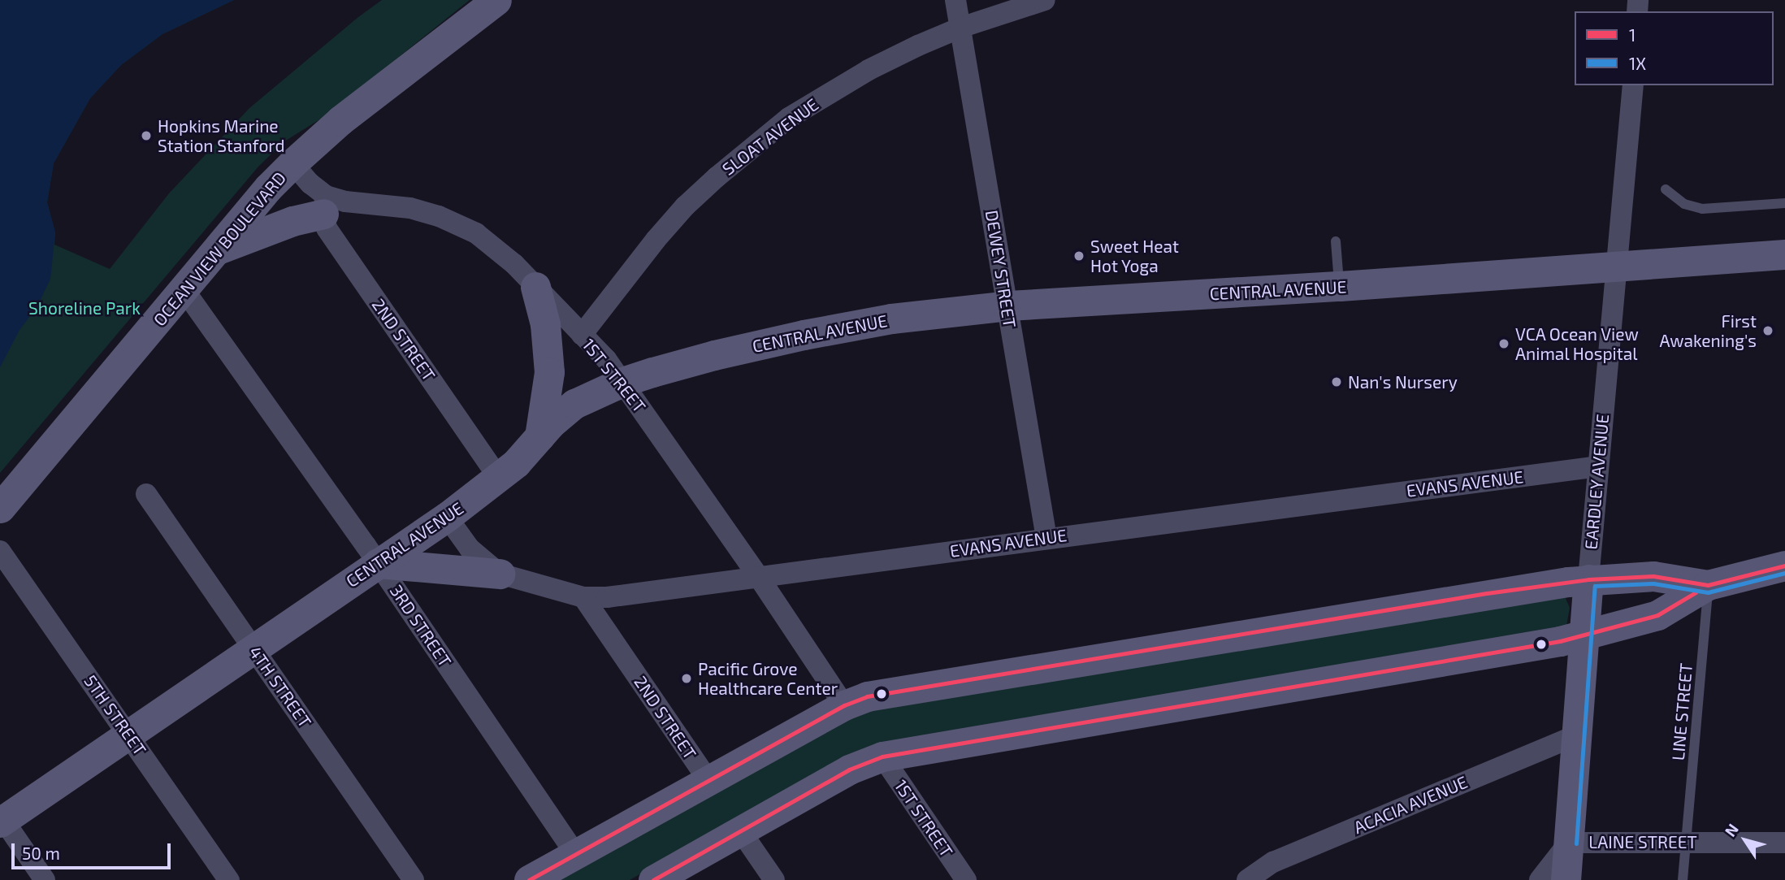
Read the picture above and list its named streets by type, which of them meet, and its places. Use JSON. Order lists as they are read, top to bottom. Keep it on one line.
{"streets":{"main road":["OCEAN VIEW BOULEVARD","CENTRAL AVENUE","EARDLEY AVENUE"],"street":["SLOAT AVENUE","DEWEY STREET","2ND STREET","1ST STREET","EVANS AVENUE","3RD STREET","4TH STREET","5TH STREET","ACACIA AVENUE","LAINE STREET"],"lane":["LINE STREET"]},"crossings":[["SLOAT AVENUE","DEWEY STREET"],["SLOAT AVENUE","1ST STREET"],["OCEAN VIEW BOULEVARD","1ST STREET"],["OCEAN VIEW BOULEVARD","3RD STREET"],["DEWEY STREET","CENTRAL AVENUE"],["DEWEY STREET","EVANS AVENUE"],["CENTRAL AVENUE","2ND STREET"],["CENTRAL AVENUE","1ST STREET"],["CENTRAL AVENUE","EARDLEY AVENUE"],["CENTRAL AVENUE","EVANS AVENUE"],["CENTRAL AVENUE","3RD STREET"],["CENTRAL AVENUE","4TH STREET"],["CENTRAL AVENUE","5TH STREET"],["2ND STREET","1ST STREET"],["2ND STREET","EVANS AVENUE"],["1ST STREET","EVANS AVENUE"],["EARDLEY AVENUE","EVANS AVENUE"],["EARDLEY AVENUE","ACACIA AVENUE"],["EARDLEY AVENUE","LAINE STREET"],["LINE STREET","LAINE STREET"]],"parks":["Shoreline Park"],"places":["Hopkins Marine Station Stanford","Sweet Heat Hot Yoga","First Awakening's","VCA Ocean View Animal Hospital","Nan's Nursery","Pacific Grove Healthcare Center"],"lines":["transit line 1","transit line 1X"],"legend":["1","1X"],"scale_bar":"50 m","north":"top left"}
